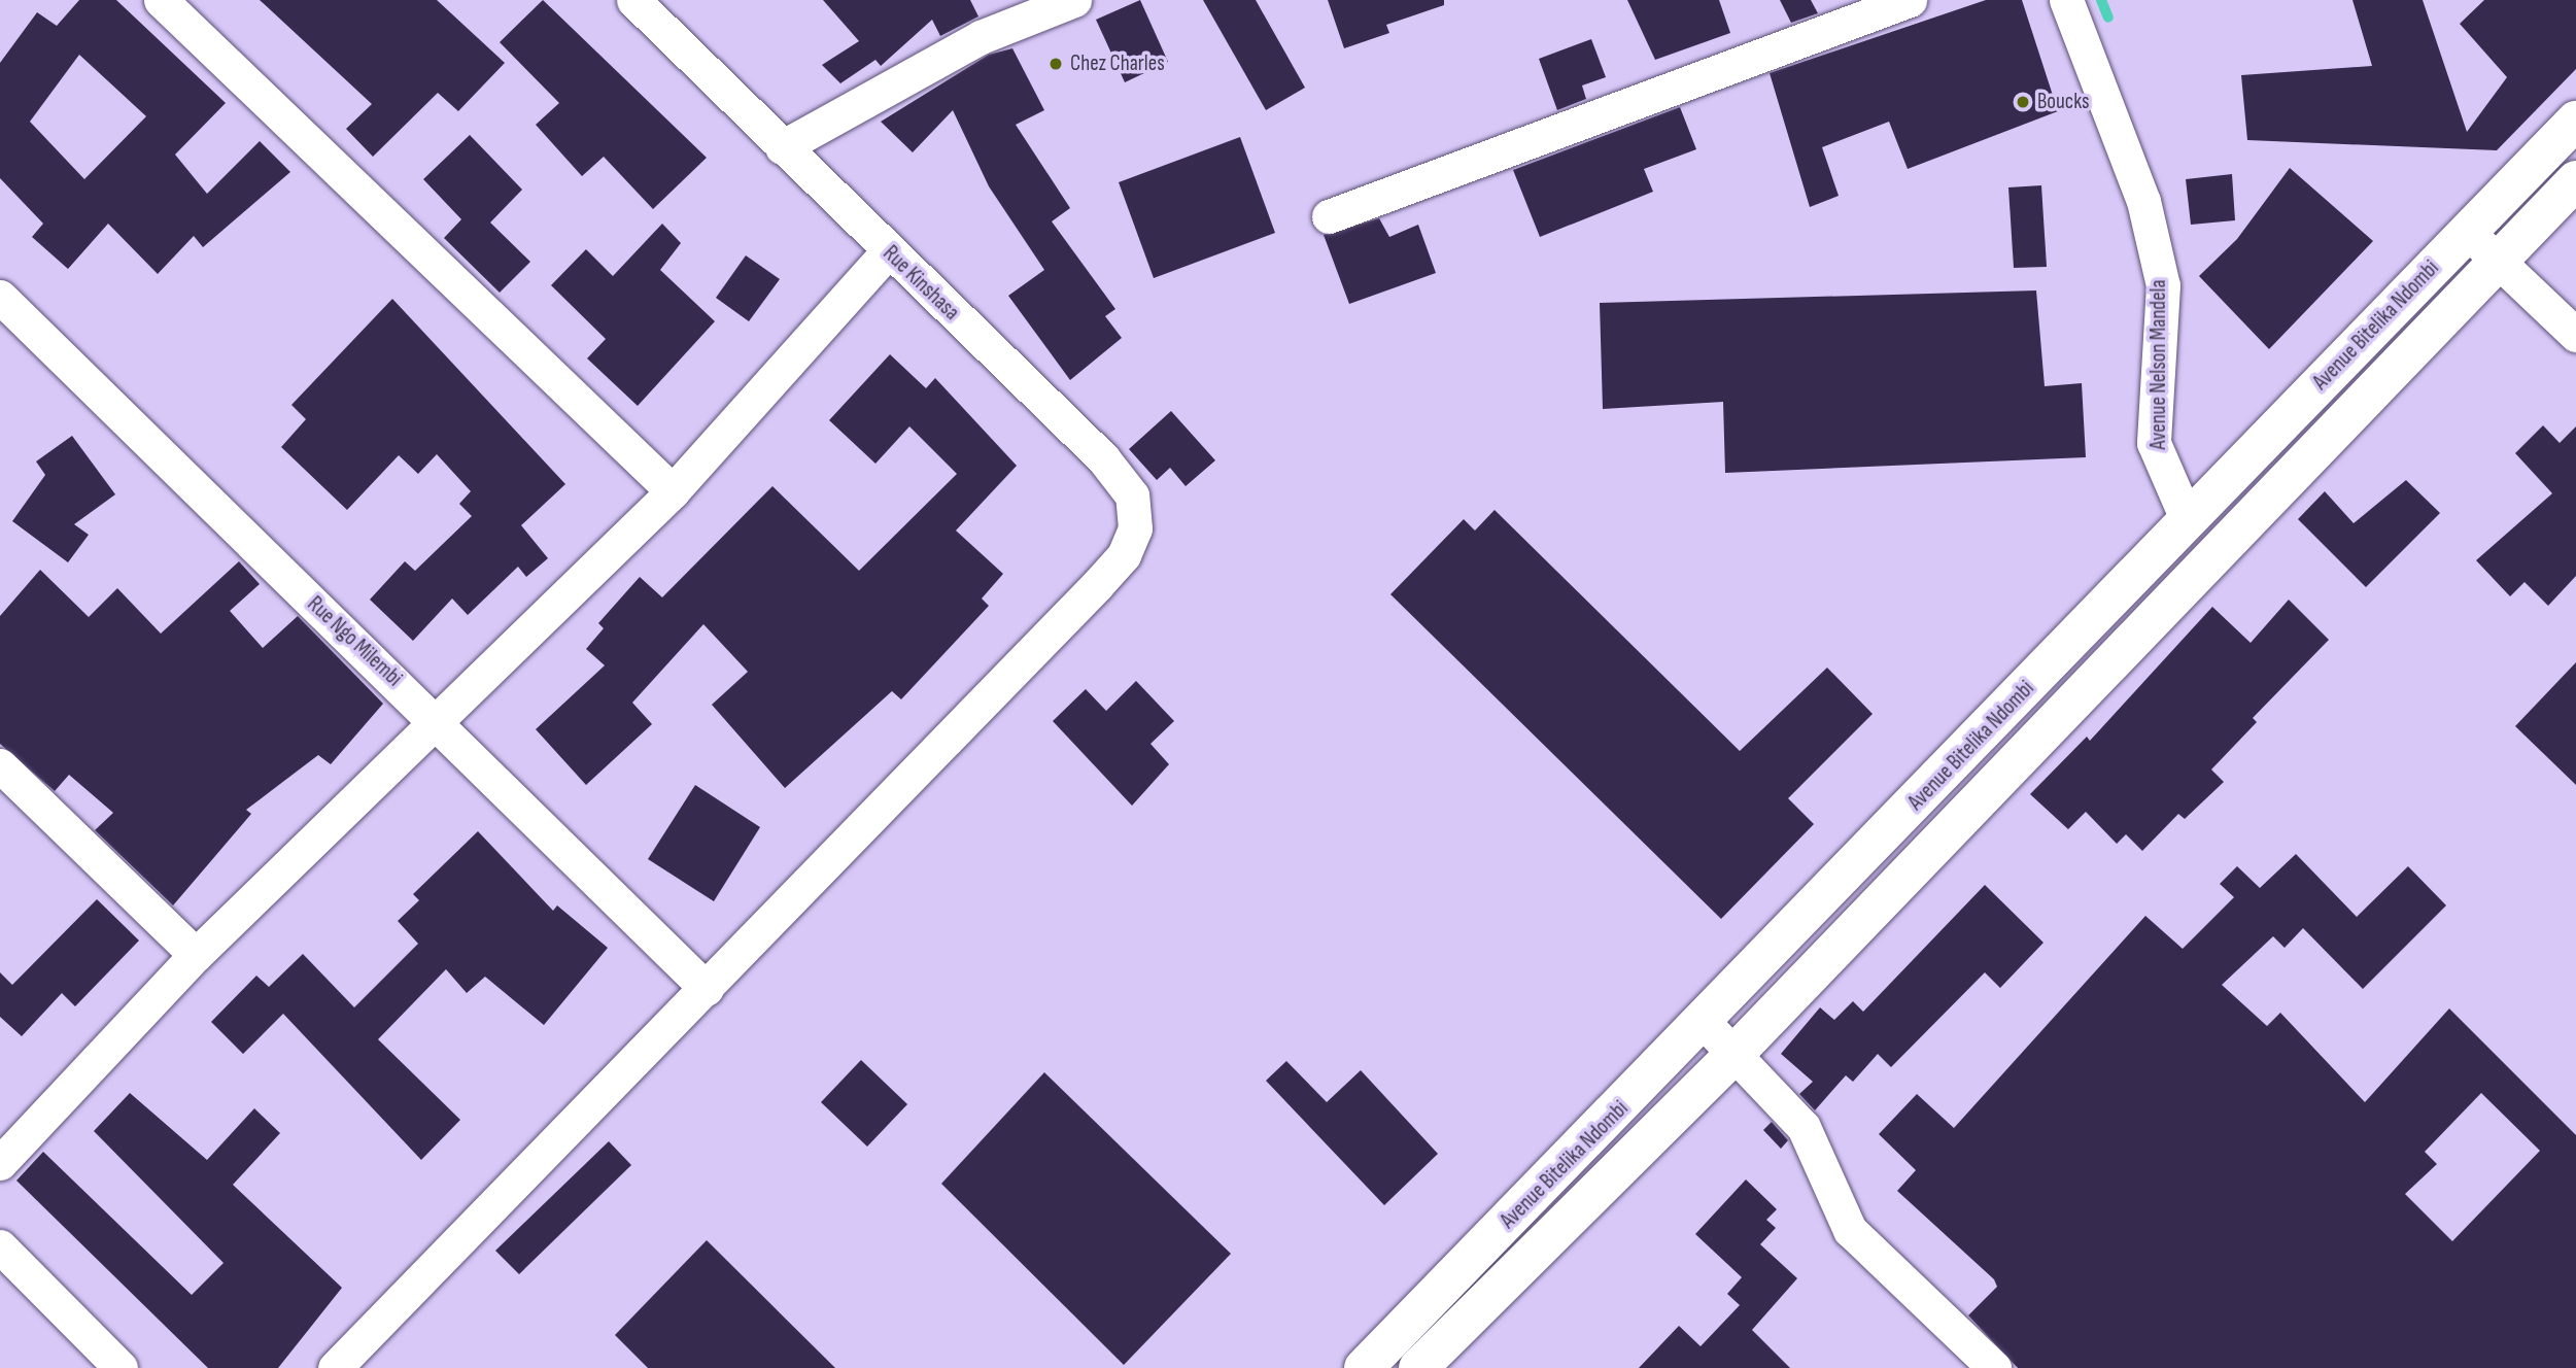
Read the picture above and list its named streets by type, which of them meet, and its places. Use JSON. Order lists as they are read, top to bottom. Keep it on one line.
{"streets":{"highway":["Avenue Bitelika Ndombi"],"street":["Rue Kinshasa","Avenue Nelson Mandela","Rue Ngo Milembi"]},"crossings":[["Rue Kinshasa","Rue Ngo Milembi"],["Avenue Bitelika Ndombi","Avenue Nelson Mandela"]],"places":["Chez Charles","Boucks"]}
